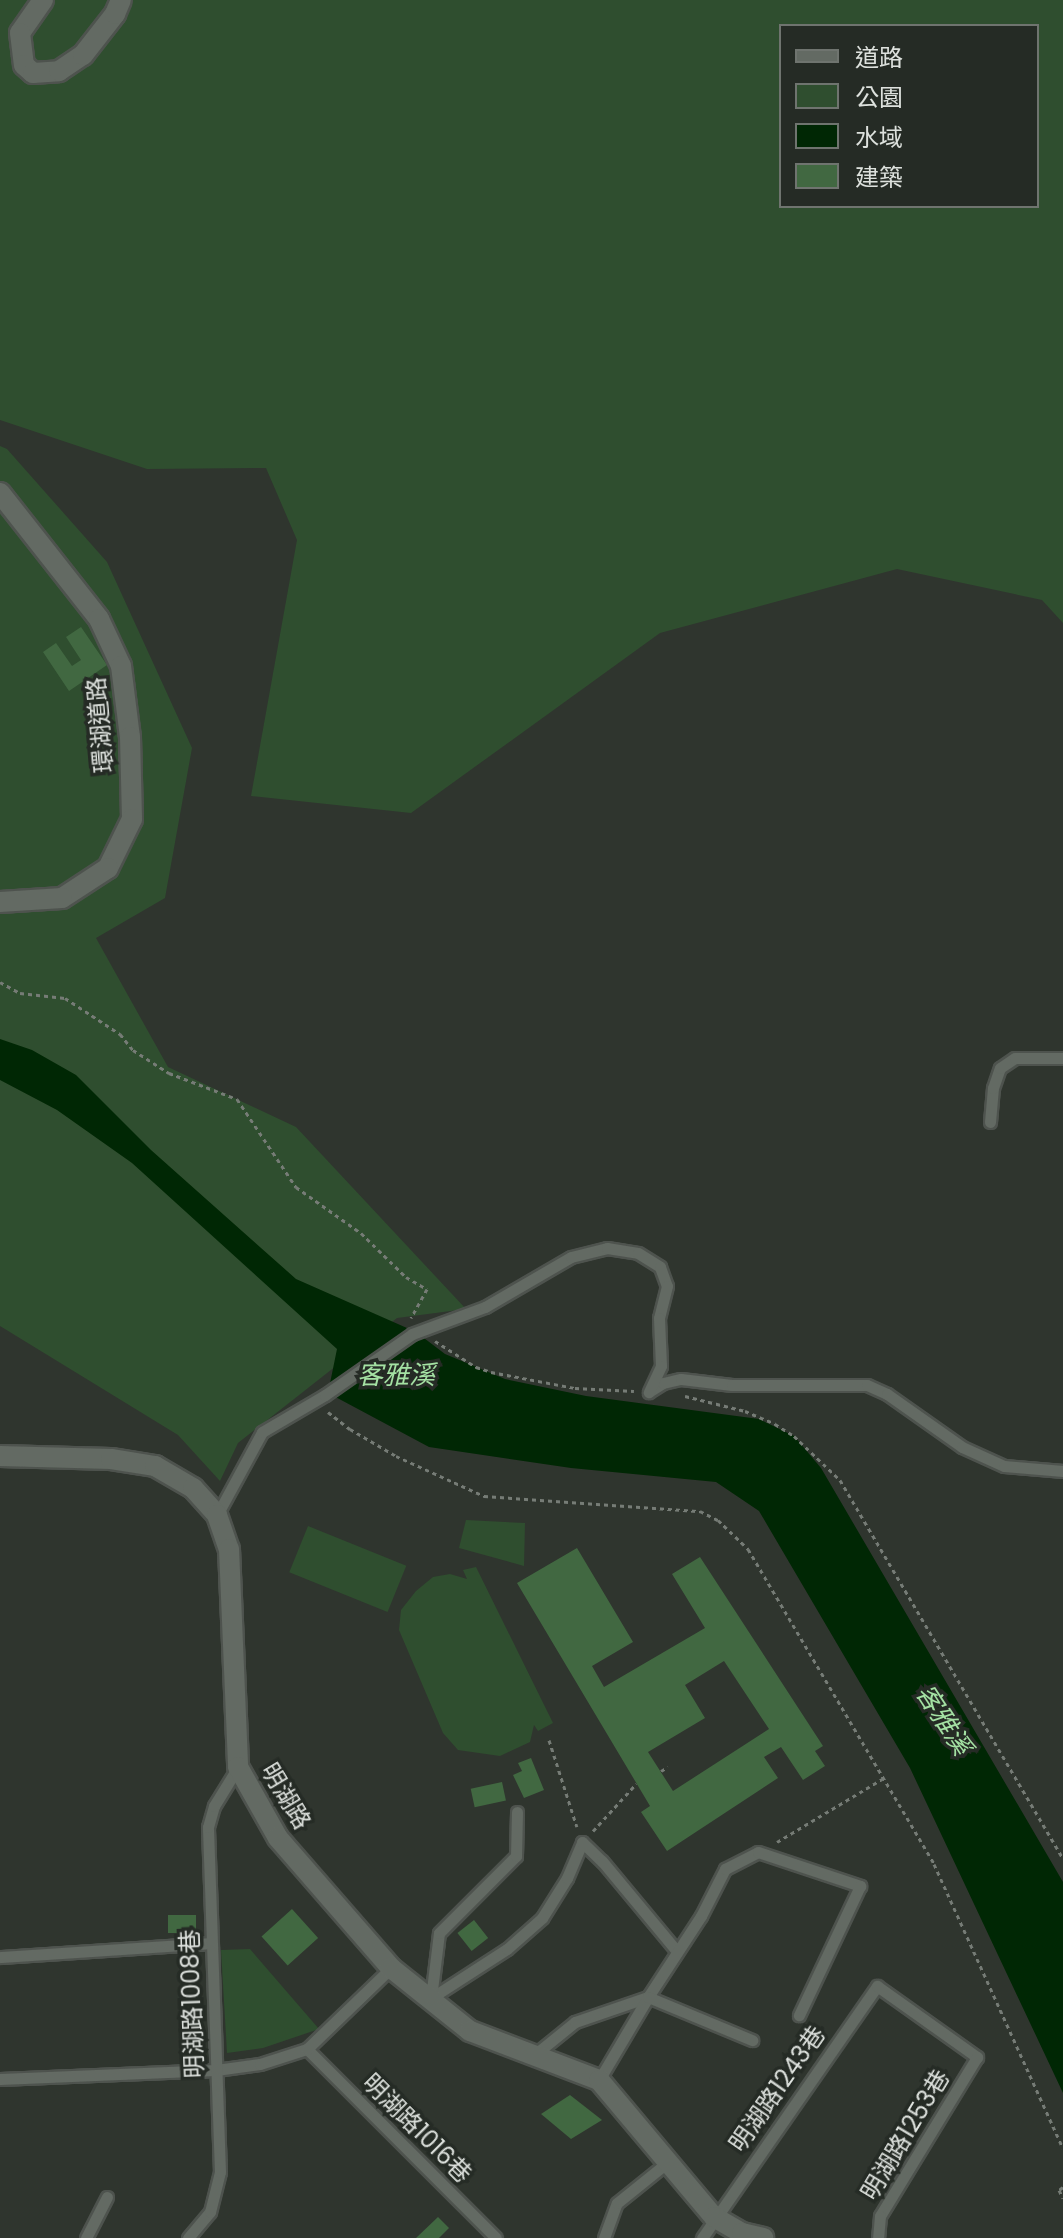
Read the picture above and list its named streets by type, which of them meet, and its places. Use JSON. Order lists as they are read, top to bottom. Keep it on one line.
{"streets":{"street":["環湖道路","明湖路"],"lane":["明湖路1008巷","明湖路1243巷","明湖路1016巷","明湖路1253巷"]},"crossings":[["明湖路","明湖路1008巷"],["明湖路","明湖路1243巷"],["明湖路1243巷","明湖路1253巷"]],"water":["客雅溪"],"legend":["道路","公園","水域","建築"]}
